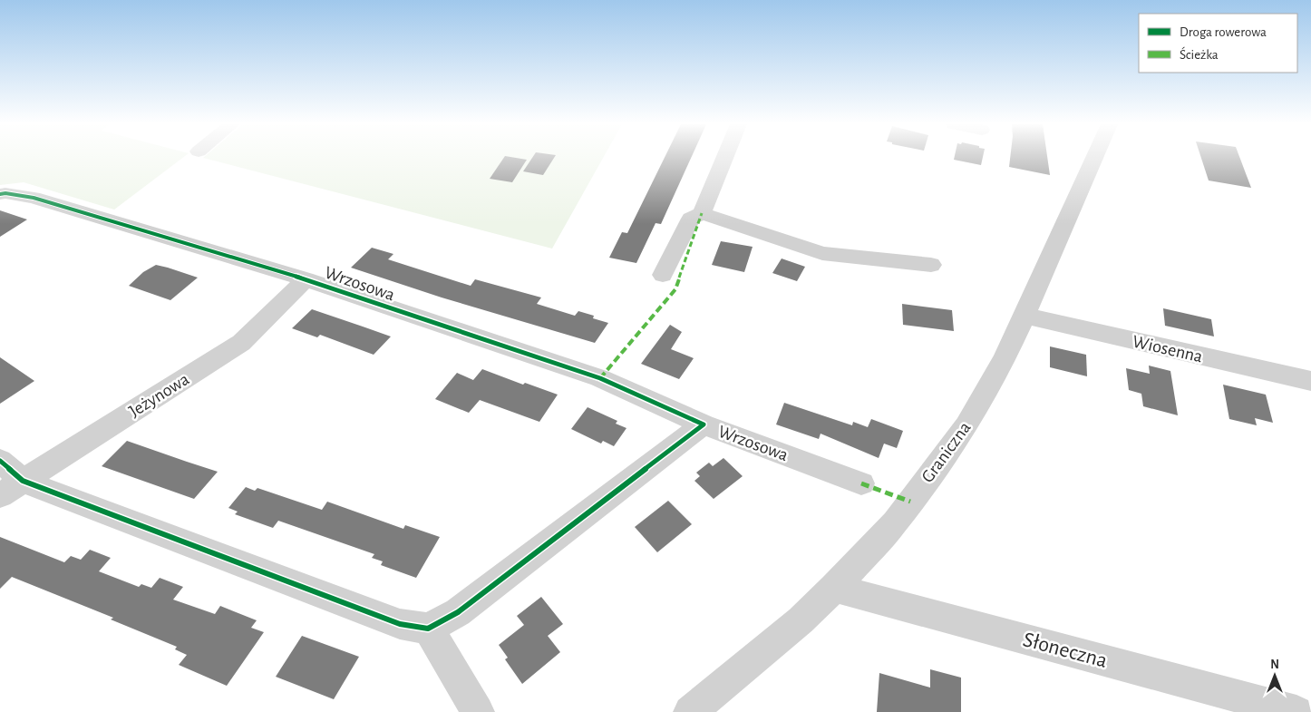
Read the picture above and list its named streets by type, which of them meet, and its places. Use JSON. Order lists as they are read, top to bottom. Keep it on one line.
{"streets":{"street":["Wrzosowa","Wiosenna","Jeżynowa","Graniczna","Słoneczna"]},"crossings":[["Wrzosowa","Jeżynowa"],["Wiosenna","Graniczna"],["Graniczna","Słoneczna"]],"legend":["Droga rowerowa","Ścieżka"],"north":"top"}
